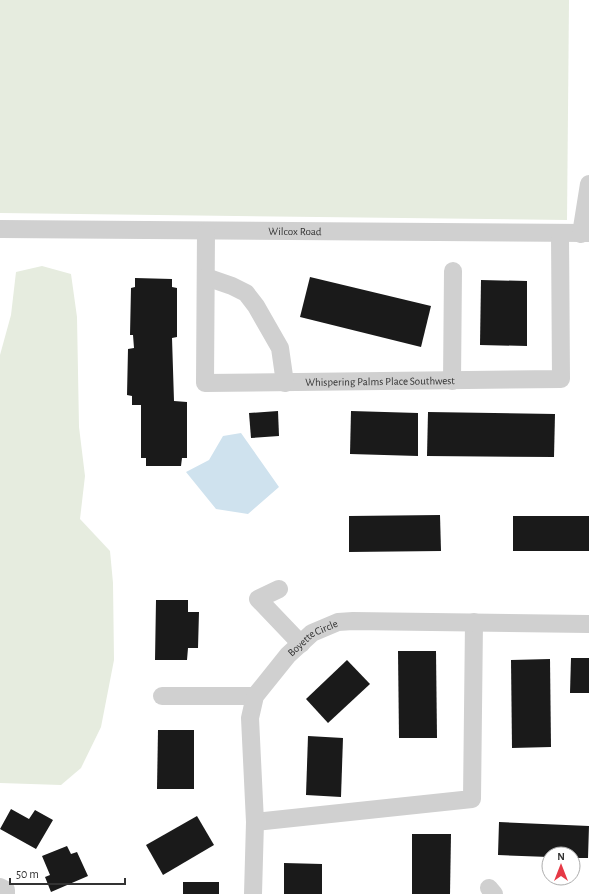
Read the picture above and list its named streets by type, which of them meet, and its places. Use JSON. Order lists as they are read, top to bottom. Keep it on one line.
{"streets":{"street":["Wilcox Road","Whispering Palms Place Southwest","Boyette Circle"]},"crossings":[["Wilcox Road","Whispering Palms Place Southwest"]],"scale_bar":"50 m","north":"top"}
